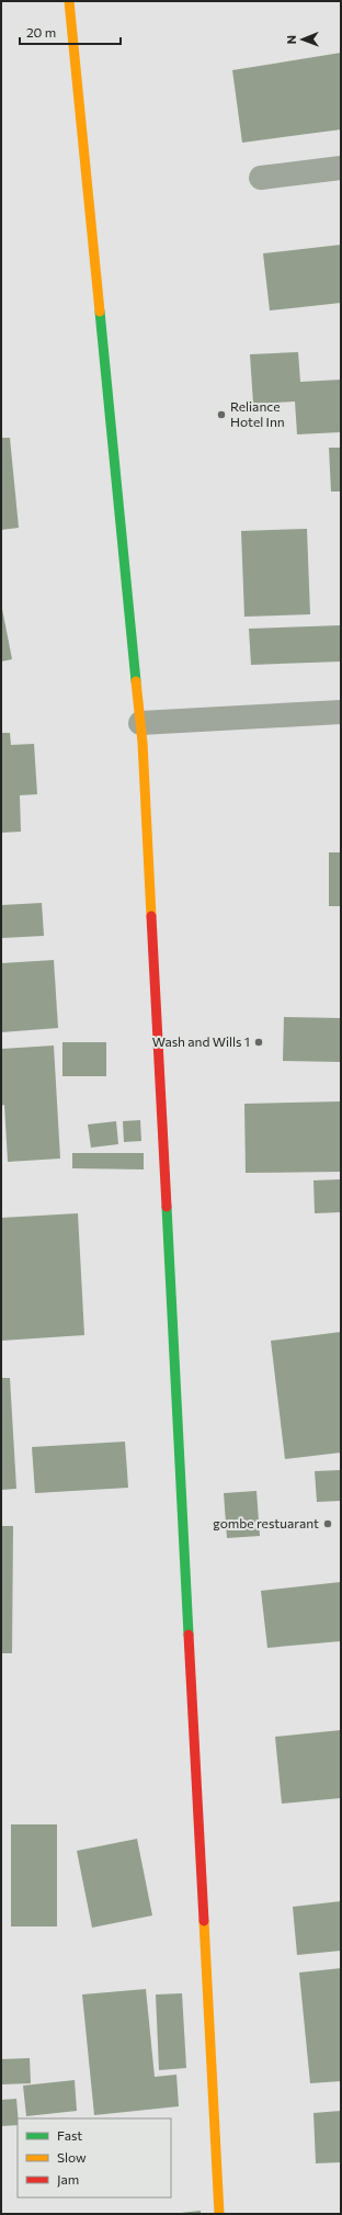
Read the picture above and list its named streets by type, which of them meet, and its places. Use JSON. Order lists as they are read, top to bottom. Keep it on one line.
{"places":["Reliance Hotel Inn","Wash and Wills 1","gombe restuarant"],"legend":["Fast","Slow","Jam"],"scale_bar":"20 m","north":"left"}
